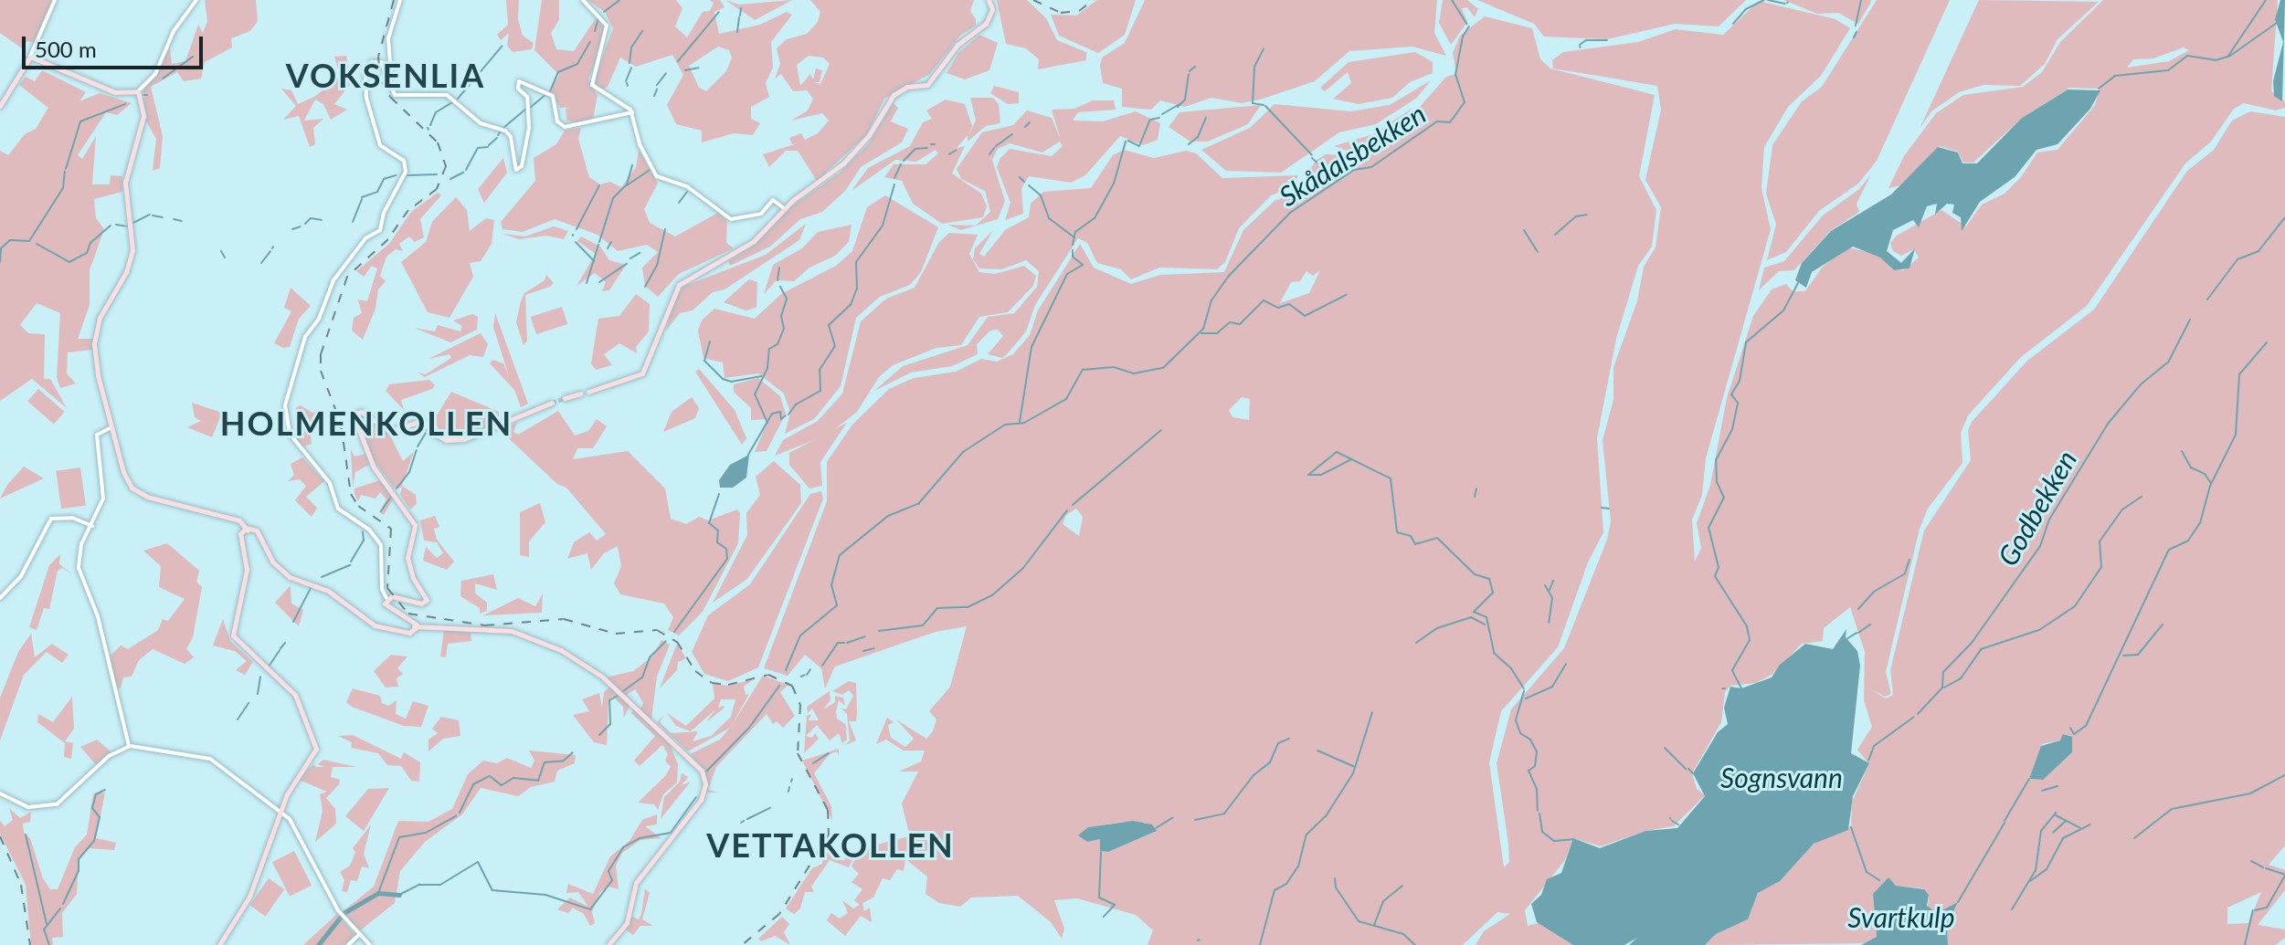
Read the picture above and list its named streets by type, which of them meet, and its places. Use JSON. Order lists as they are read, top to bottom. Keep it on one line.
{"districts":["VOKSENLIA","HOLMENKOLLEN","VETTAKOLLEN"],"water":["Skådalsbekken","Godbekken","Sognsvann","Svartkulp"],"scale_bar":"500 m"}
